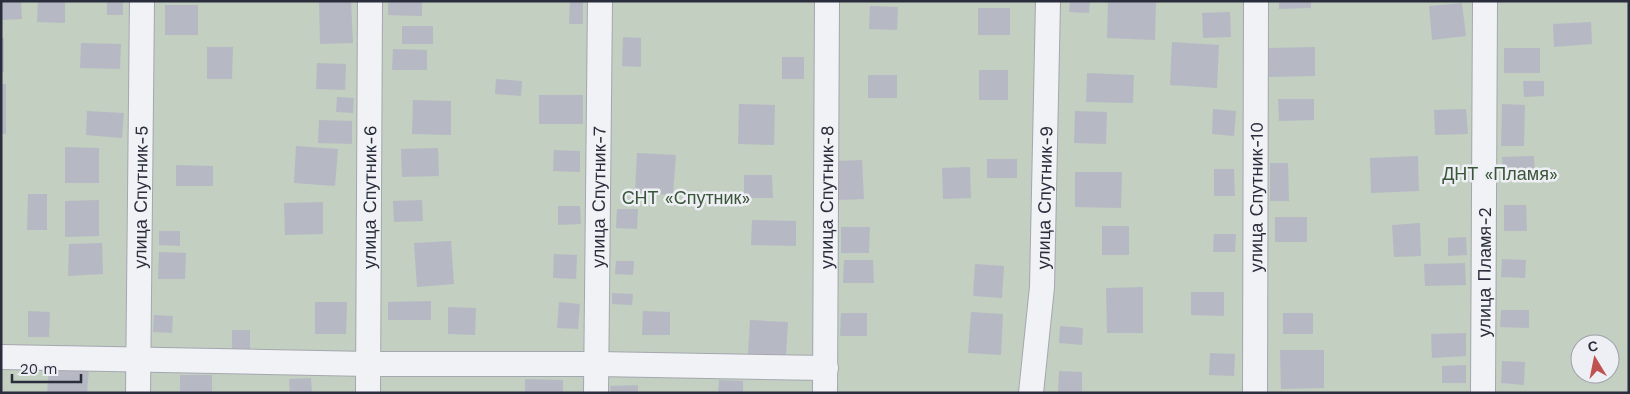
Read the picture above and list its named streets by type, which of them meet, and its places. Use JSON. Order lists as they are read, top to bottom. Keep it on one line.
{"streets":{"street":["улица Спутник-5","улица Спутник-6","улица Спутник-7","улица Спутник-8","улица Спутник-9","улица Спутник-10","улица Пламя-2"]},"parks":["ДНТ «Пламя»","СНТ «Спутник»"],"scale_bar":"20 m","north":"top"}
